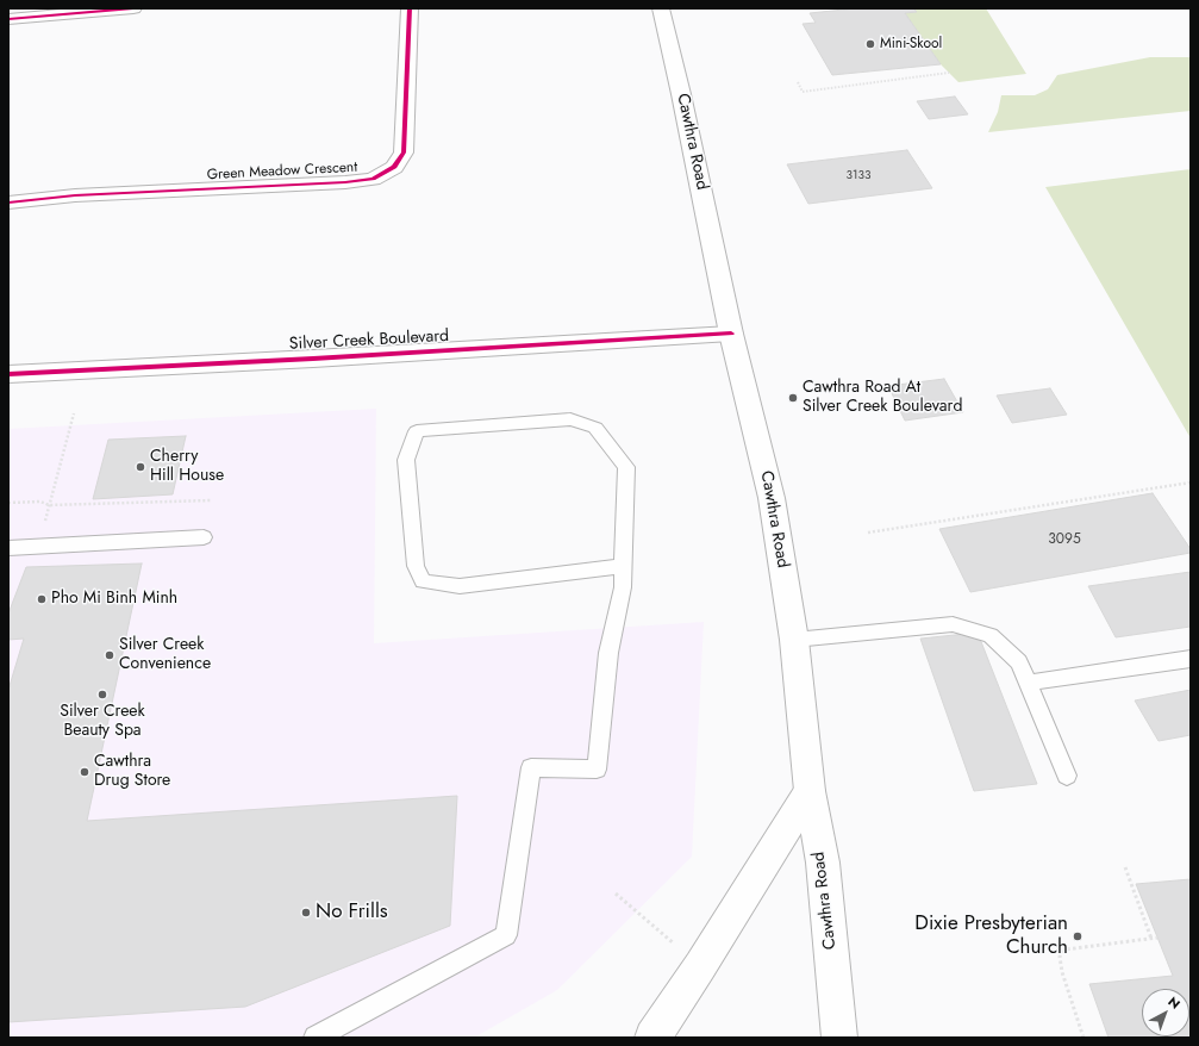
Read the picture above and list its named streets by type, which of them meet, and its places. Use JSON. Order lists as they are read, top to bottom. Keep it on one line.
{"streets":{"street":["Cawthra Road","Green Meadow Crescent","Silver Creek Boulevard"]},"crossings":[["Cawthra Road","Silver Creek Boulevard"]],"places":["Mini-Skool","Cawthra Road At Silver Creek Boulevard","Cherry Hill House","Pho Mi Binh Minh","Silver Creek Convenience","Silver Creek Beauty Spa","Cawthra Drug Store","No Frills","Dixie Presbyterian Church"],"house_numbers":["3133","3095"],"north":"top right"}
